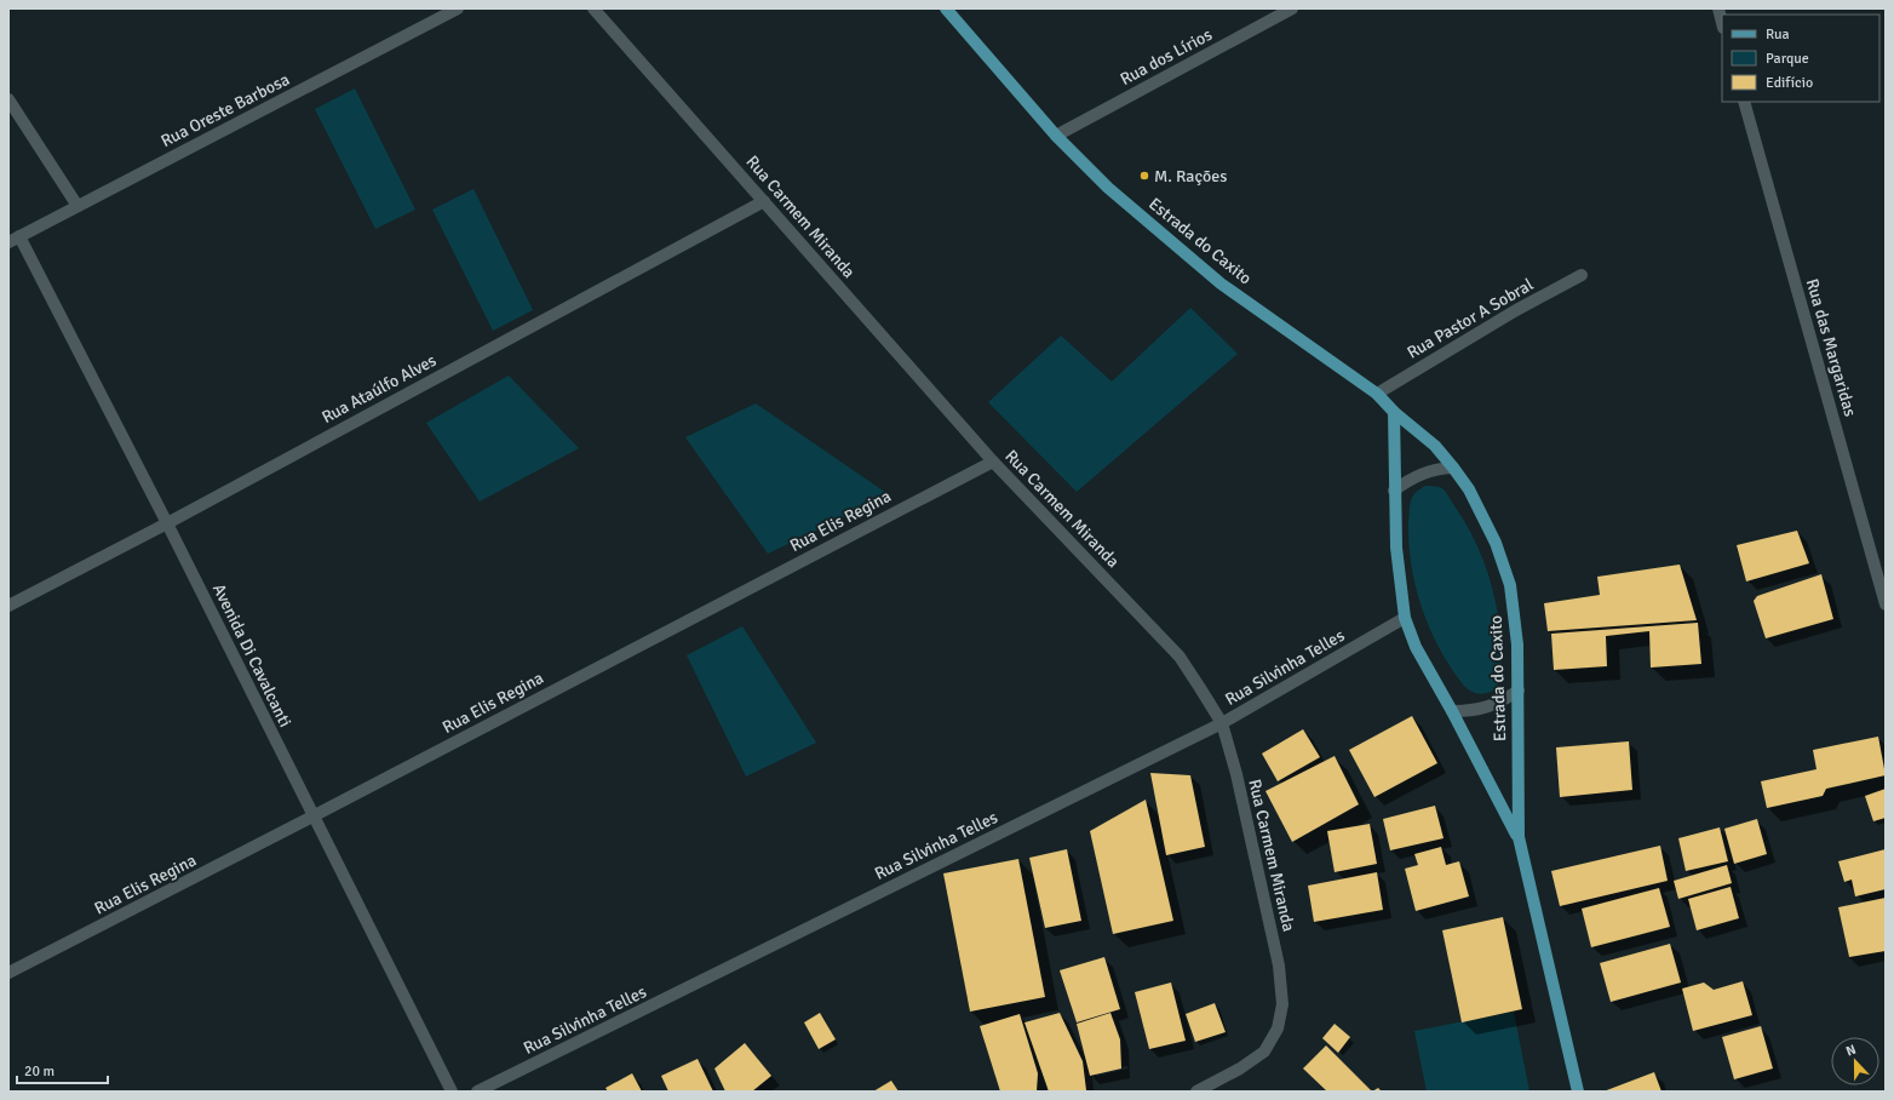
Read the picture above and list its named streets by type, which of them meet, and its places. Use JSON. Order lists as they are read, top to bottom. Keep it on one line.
{"streets":{"main road":["Estrada do Caxito"],"street":["Rua dos Lírios","Rua Oreste Barbosa","Rua Carmem Miranda","Rua Pastor A Sobral","Rua das Margaridas","Rua Ataúlfo Alves","Rua Elis Regina","Avenida Di Cavalcanti","Rua Silvinha Telles"]},"crossings":[["Rua dos Lírios","Estrada do Caxito"],["Rua Oreste Barbosa","Avenida Di Cavalcanti"],["Rua Carmem Miranda","Rua Ataúlfo Alves"],["Rua Carmem Miranda","Rua Elis Regina"],["Rua Carmem Miranda","Rua Silvinha Telles"],["Estrada do Caxito","Rua Pastor A Sobral"],["Estrada do Caxito","Rua Silvinha Telles"],["Rua Ataúlfo Alves","Avenida Di Cavalcanti"],["Rua Elis Regina","Avenida Di Cavalcanti"]],"places":["M. Rações"],"legend":["Rua","Parque","Edifício"],"scale_bar":"20 m","north":"top"}
